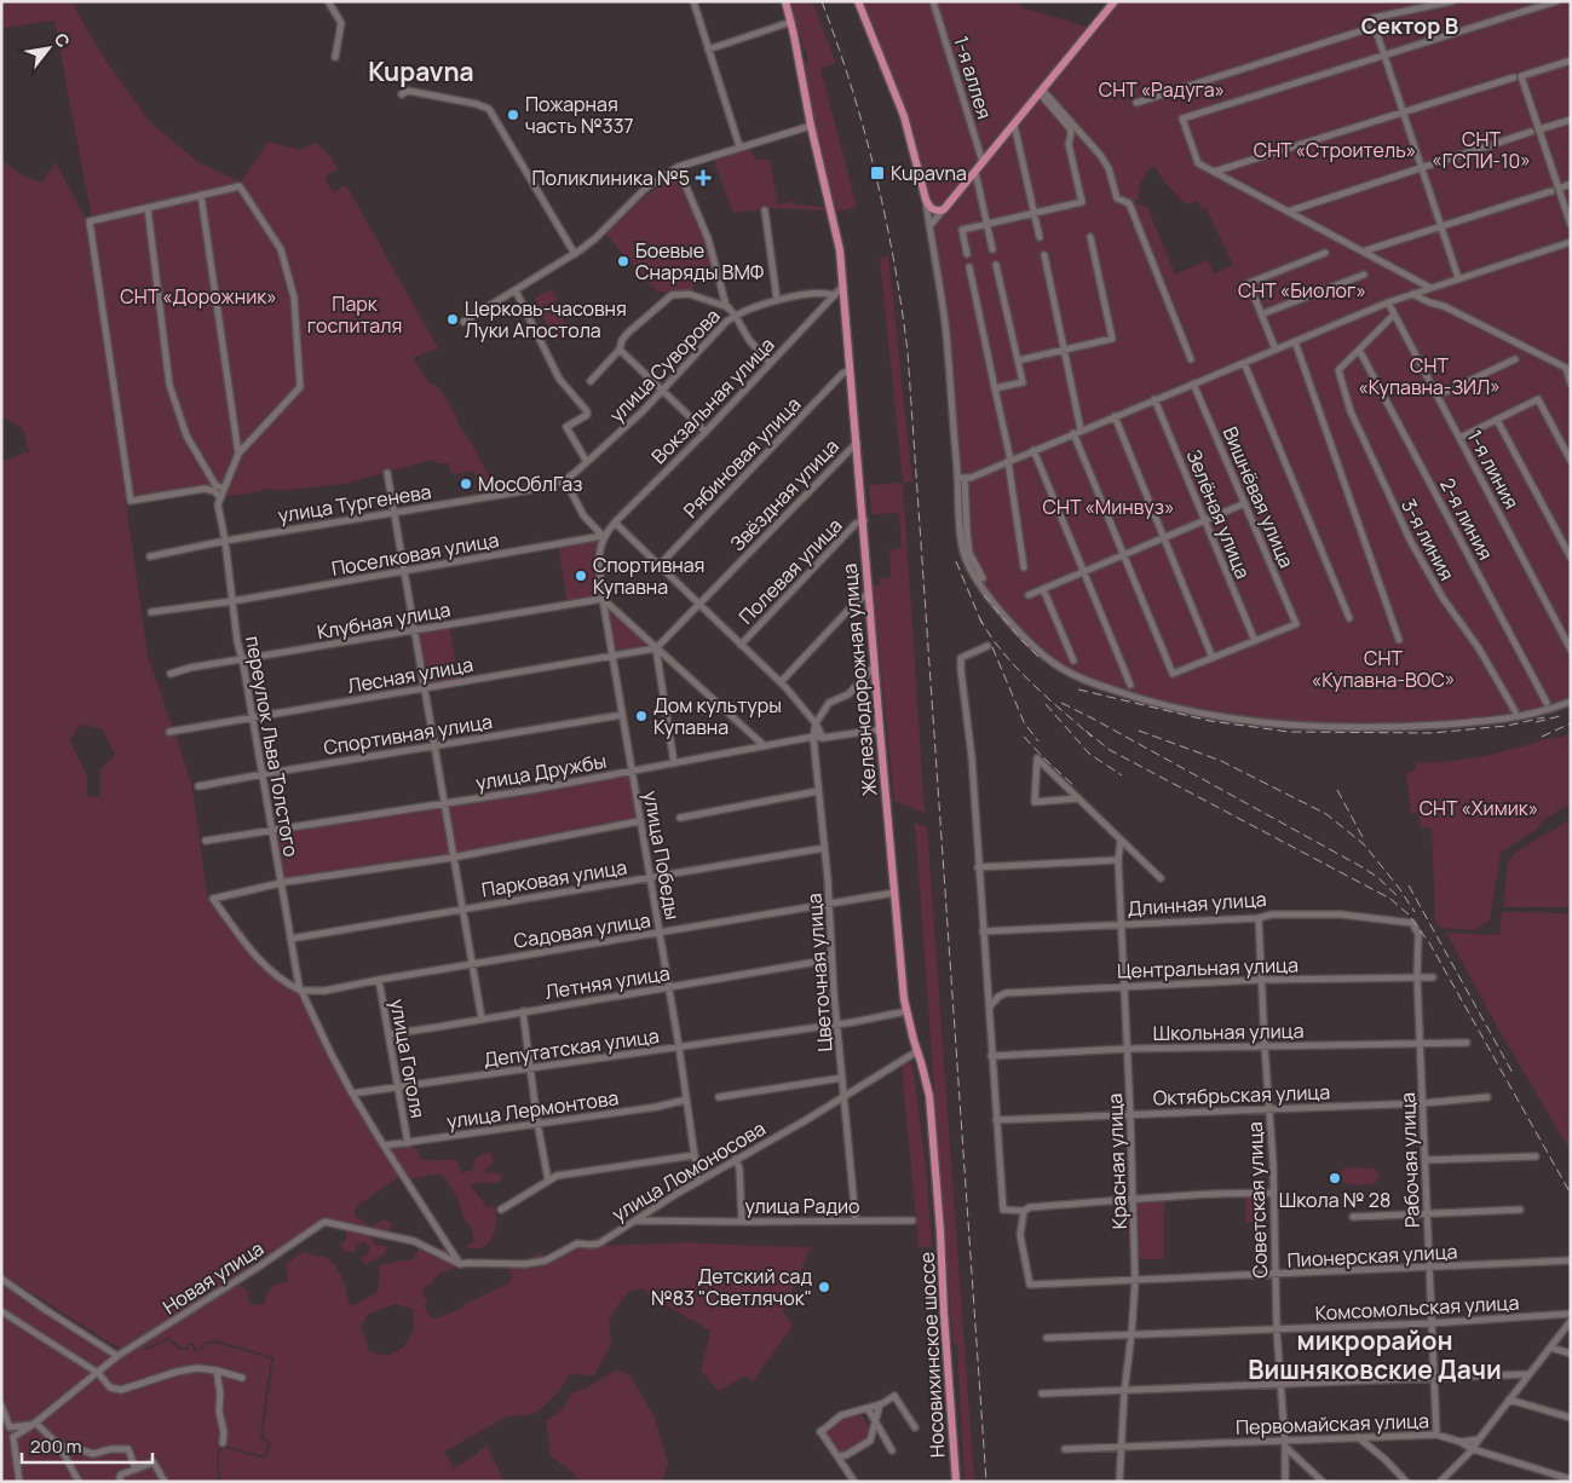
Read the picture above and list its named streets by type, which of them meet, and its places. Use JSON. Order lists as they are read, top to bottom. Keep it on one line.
{"streets":{"main road":["Железнодорожная улица","Носовихинское шоссе"],"street":["1-я аллея","улица Суворова","Вокзальная улица","Рябиновая улица","1-я линия","Звёздная улица","Вишнёвая улица","улица Тургенева","Зелёная улица","2-я линия","3-я линия","Поселковая улица","Полевая улица","Клубная улица","Лесная улица","Спортивная улица","переулок Льва Толстого","улица Дружбы","улица Победы","Парковая улица","Длинная улица","Садовая улица","Центральная улица","Цветочная улица","Летняя улица","Школьная улица","Депутатская улица","улица Гоголя","Октябрьская улица","улица Лермонтова","Рабочая улица","Красная улица","улица Ломоносова","Советская улица","улица Радио","Пионерская улица","Новая улица","Комсомольская улица","Первомайская улица"]},"crossings":[["улица Суворова","Вокзальная улица"],["улица Суворова","улица Тургенева"],["Вокзальная улица","Поселковая улица"],["Вокзальная улица","Железнодорожная улица"],["Вокзальная улица","улица Победы"],["Рябиновая улица","Железнодорожная улица"],["Звёздная улица","Лесная улица"],["Звёздная улица","Железнодорожная улица"],["Вишнёвая улица","Зелёная улица"],["улица Тургенева","переулок Льва Толстого"],["2-я линия","3-я линия"],["Поселковая улица","переулок Льва Толстого"],["Поселковая улица","улица Победы"],["Полевая улица","Железнодорожная улица"],["Клубная улица","переулок Льва Толстого"],["Клубная улица","улица Победы"],["Лесная улица","переулок Льва Толстого"],["Лесная улица","улица Победы"],["Железнодорожная улица","улица Дружбы"],["Железнодорожная улица","Садовая улица"],["Железнодорожная улица","Депутатская улица"],["Железнодорожная улица","улица Ломоносова"],["Железнодорожная улица","Носовихинское шоссе"],["Спортивная улица","переулок Льва Толстого"],["Спортивная улица","улица Победы"],["переулок Льва Толстого","улица Дружбы"],["переулок Льва Толстого","Парковая улица"],["переулок Льва Толстого","Садовая улица"],["улица Дружбы","улица Победы"],["улица Дружбы","Цветочная улица"],["улица Победы","Парковая улица"],["улица Победы","Садовая улица"],["улица Победы","Летняя улица"],["улица Победы","Депутатская улица"],["улица Победы","улица Лермонтова"],["улица Победы","улица Ломоносова"],["Парковая улица","Цветочная улица"],["Длинная улица","Рабочая улица"],["Длинная улица","Красная улица"],["Длинная улица","Советская улица"],["Садовая улица","Цветочная улица"],["Садовая улица","улица Гоголя"],["Центральная улица","Рабочая улица"],["Центральная улица","Красная улица"],["Центральная улица","Советская улица"],["Цветочная улица","Летняя улица"],["Цветочная улица","Депутатская улица"],["Цветочная улица","улица Ломоносова"],["Цветочная улица","улица Радио"],["Летняя улица","улица Гоголя"],["Школьная улица","Рабочая улица"],["Школьная улица","Красная улица"],["Школьная улица","Советская улица"],["Депутатская улица","улица Гоголя"],["улица Гоголя","улица Лермонтова"],["Октябрьская улица","Рабочая улица"],["Октябрьская улица","Красная улица"],["Октябрьская улица","Советская улица"],["Рабочая улица","Пионерская улица"],["Рабочая улица","Комсомольская улица"],["Рабочая улица","Первомайская улица"],["Красная улица","Пионерская улица"],["Красная улица","Комсомольская улица"],["Красная улица","Первомайская улица"],["улица Ломоносова","улица Радио"],["улица Ломоносова","Новая улица"],["Советская улица","Пионерская улица"],["Советская улица","Комсомольская улица"],["Советская улица","Первомайская улица"]],"districts":["Сектор В","Kupavna","микрорайон Вишняковские Дачи"],"parks":["СНТ «Радуга»","СНТ «ГСПИ-10»","СНТ «Строитель»","СНТ «Биолог»","СНТ «Дорожник»","Парк госпиталя","СНТ «Купавна-ЗИЛ»","СНТ «Минвуз»","СНТ «Купавна-ВОС»","СНТ «Химик»"],"places":{"other":["Пожарная часть №337","Боевые Снаряды ВМФ","Церковь-часовня Луки Апостола","МосОблГаз","Спортивная Купавна","Дом культуры Купавна","Школа № 28","Детский сад №83 \"Светлячок\""],"transit":["Kupavna"],"health":["Поликлиника №5"]},"scale_bar":"200 m","north":"top right"}
